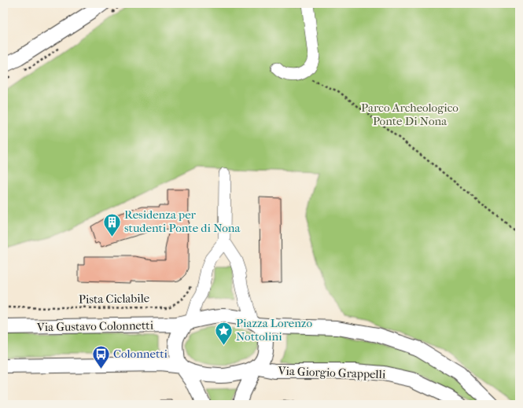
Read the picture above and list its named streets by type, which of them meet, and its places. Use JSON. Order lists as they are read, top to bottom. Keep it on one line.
{"streets":{"street":["Via Gustavo Colonnetti","Via Giorgio Grappelli"],"path":["Pista Ciclabile"]},"crossings":[["Via Gustavo Colonnetti","Via Giorgio Grappelli"]],"parks":["Parco Archeologico Ponte Di Nona"],"places":{"building":["Residenza per studenti Ponte di Nona"],"place":["Piazza Lorenzo Nottolini"],"bus stop":["Colonnetti"]}}
